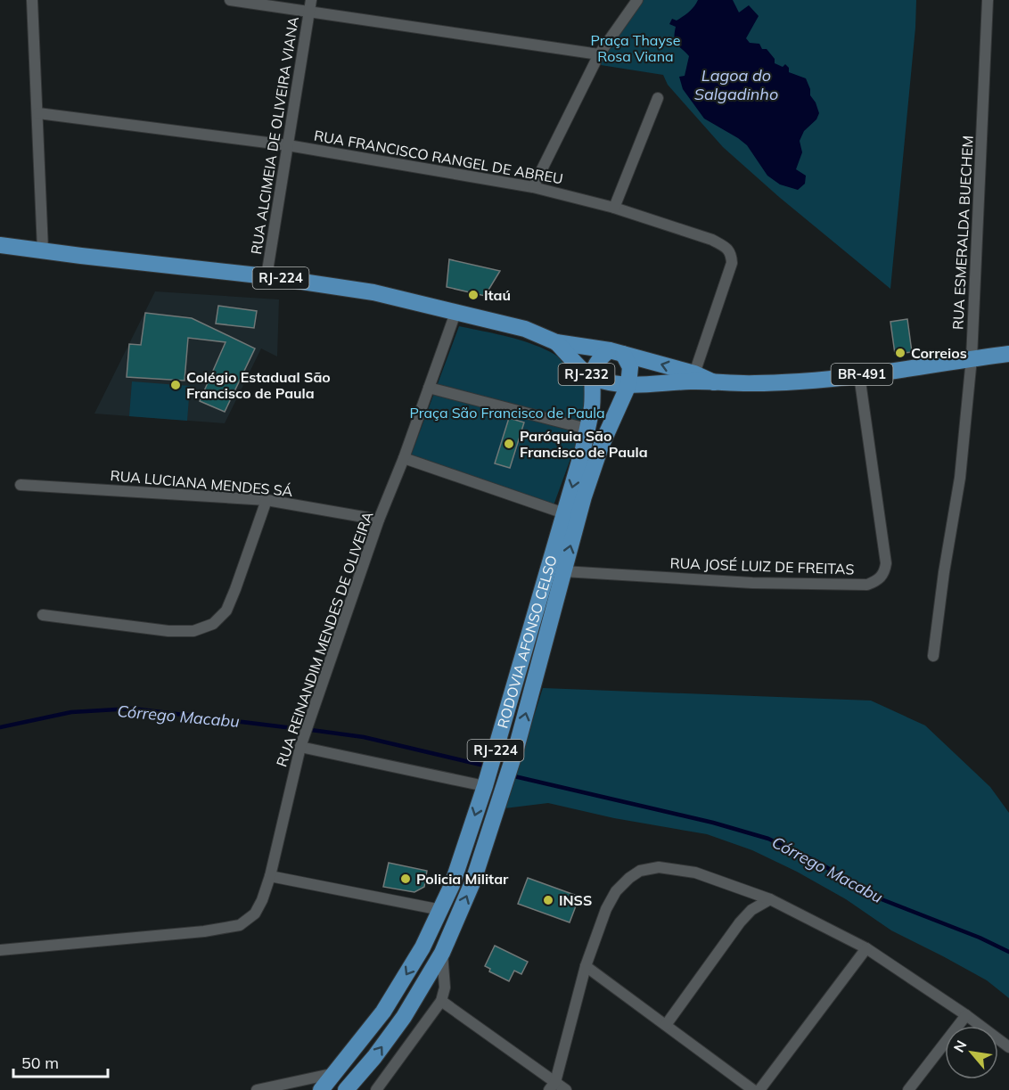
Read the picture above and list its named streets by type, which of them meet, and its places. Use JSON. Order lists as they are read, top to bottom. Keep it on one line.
{"streets":{"main road":["RJ-224","RJ-232","BR-491","RODOVIA AFONSO CELSO"],"street":["RUA ALCIMEIA DE OLIVEIRA VIANA","RUA FRANCISCO RANGEL DE ABREU","RUA ESMERALDA BUECHEM","RUA LUCIANA MENDES SÁ","RUA JOSÉ LUIZ DE FREITAS","RUA REINANDIM MENDES DE OLIVEIRA"]},"crossings":[["RUA ALCIMEIA DE OLIVEIRA VIANA","RUA FRANCISCO RANGEL DE ABREU"],["RUA ALCIMEIA DE OLIVEIRA VIANA","RJ-224"],["RUA FRANCISCO RANGEL DE ABREU","BR-491"],["RUA ESMERALDA BUECHEM","BR-491"],["RJ-224","RJ-232"],["RJ-224","RUA REINANDIM MENDES DE OLIVEIRA"],["RJ-232","BR-491"],["RJ-232","RODOVIA AFONSO CELSO"],["BR-491","RUA JOSÉ LUIZ DE FREITAS"],["BR-491","RODOVIA AFONSO CELSO"],["RUA LUCIANA MENDES SÁ","RUA REINANDIM MENDES DE OLIVEIRA"],["RUA JOSÉ LUIZ DE FREITAS","RODOVIA AFONSO CELSO"]],"water":["Lagoa do Salgadinho","Córrego Macabu"],"parks":["Praça Thayse Rosa Viana","Praça São Francisco de Paula"],"places":["Itaú","Correios","Colégio Estadual São Francisco de Paula","Paróquia São Francisco de Paula","Policia Militar","INSS"],"scale_bar":"50 m","north":"top left"}
